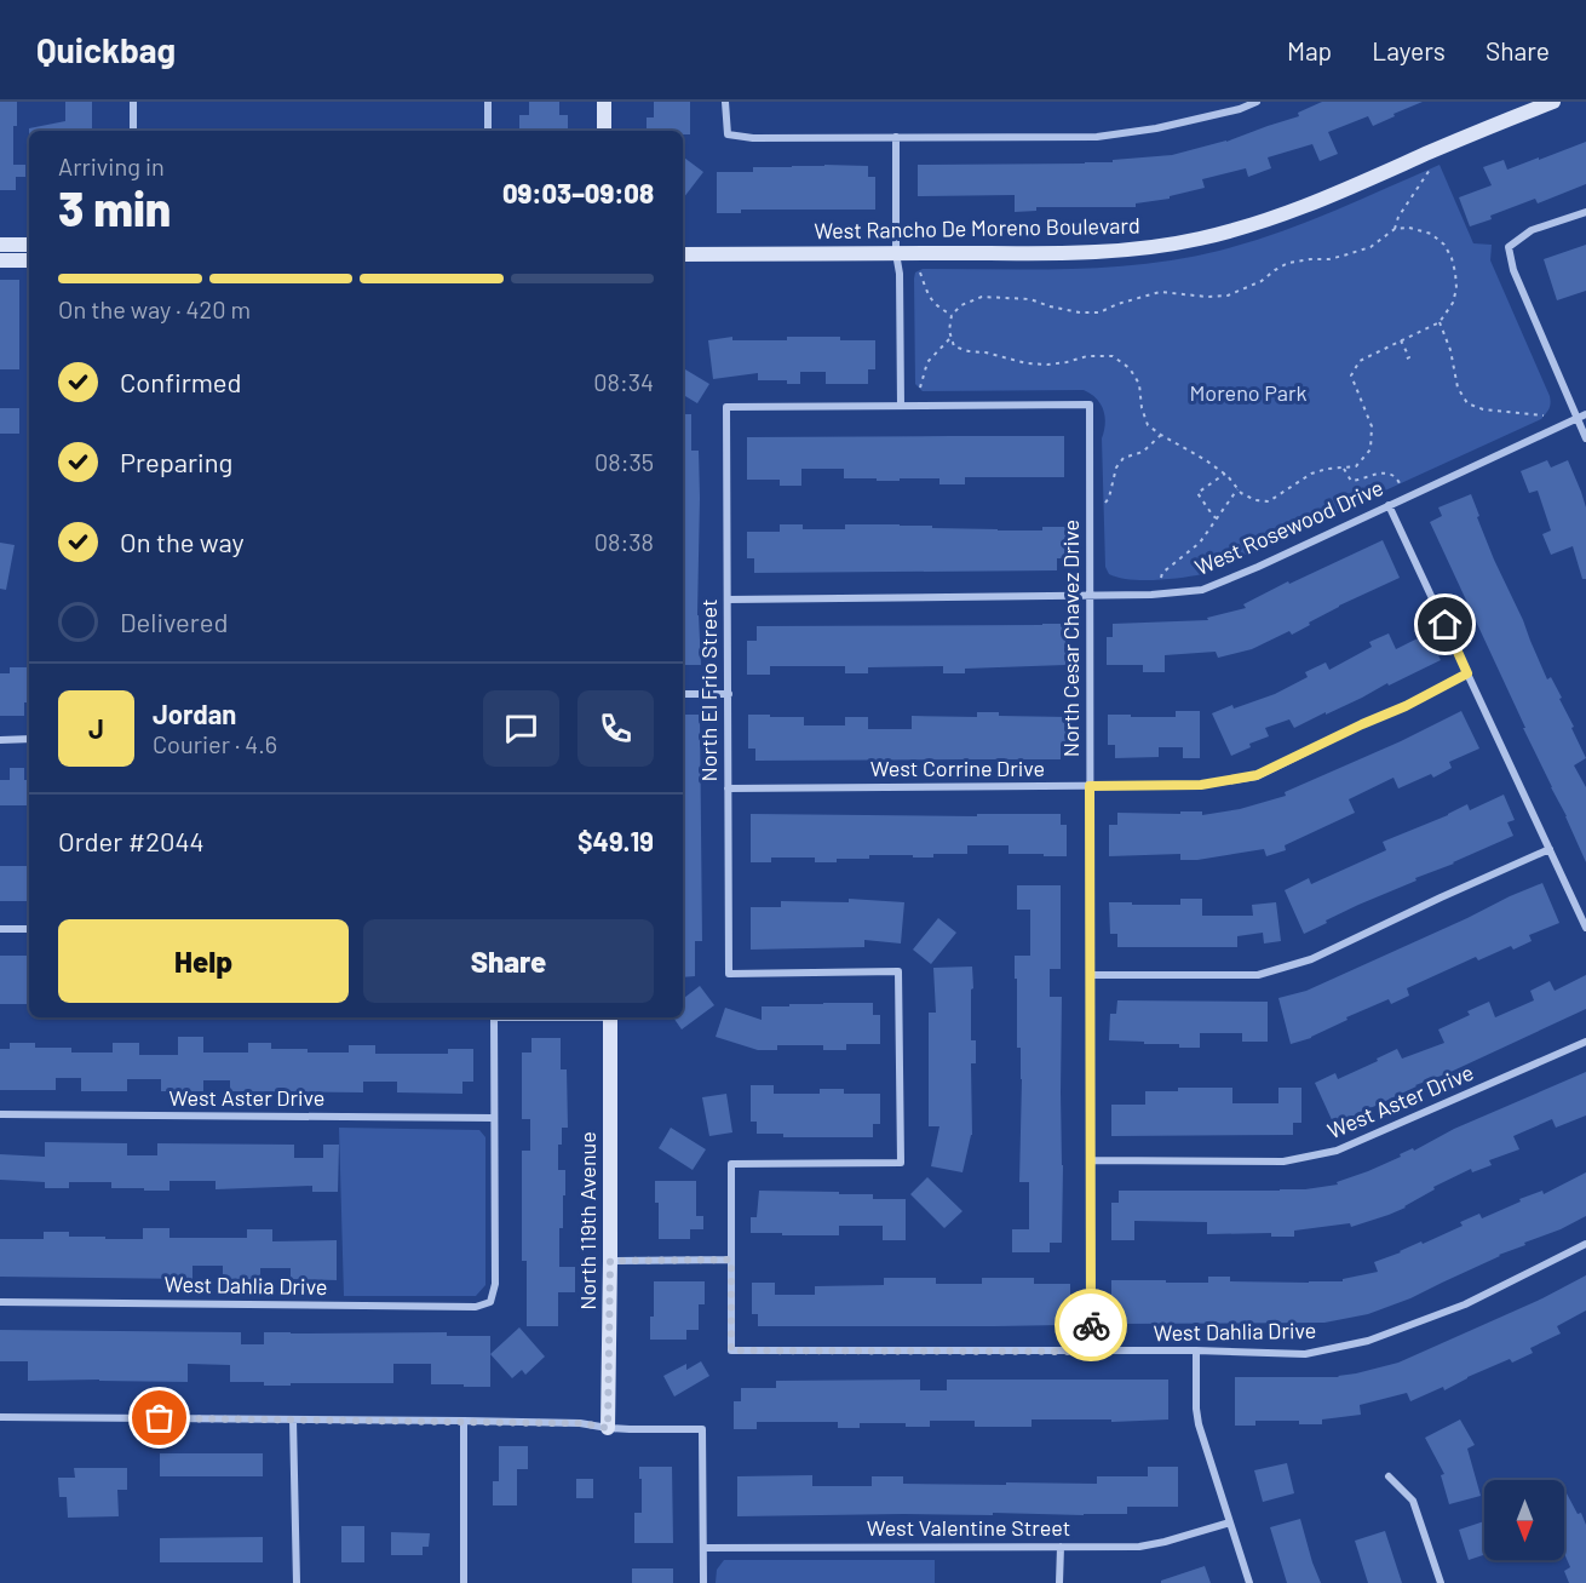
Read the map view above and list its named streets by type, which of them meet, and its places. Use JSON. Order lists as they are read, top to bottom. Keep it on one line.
{"streets":{"street":["West Rancho De Moreno Boulevard","West Rosewood Drive","North Cesar Chavez Drive","North El Frio Street","West Corrine Drive","West Aster Drive","North 119th Avenue","West Dahlia Drive","West Valentine Street"]},"crossings":[["West Rosewood Drive","North Cesar Chavez Drive"],["West Rosewood Drive","North El Frio Street"],["North Cesar Chavez Drive","North El Frio Street"],["North Cesar Chavez Drive","West Corrine Drive"],["North Cesar Chavez Drive","West Aster Drive"],["North Cesar Chavez Drive","West Dahlia Drive"],["North El Frio Street","West Corrine Drive"],["North El Frio Street","West Dahlia Drive"],["West Aster Drive","West Dahlia Drive"]],"parks":["Moreno Park"],"north":"bottom","page":{"header":"Quickbag","nav":["Map","Layers","Share"],"heading":["3 min","Arriving in","09:03–09:08"],"panel":["Jordan","Courier · 4.6","Order #2044","$49.19"],"bar":"On the way · 420 m","list":[["Confirmed","08:34"],["Preparing","08:35"],["On the way","08:38"],"Delivered"],"round":"J","buttons":["Help","Share"]}}
